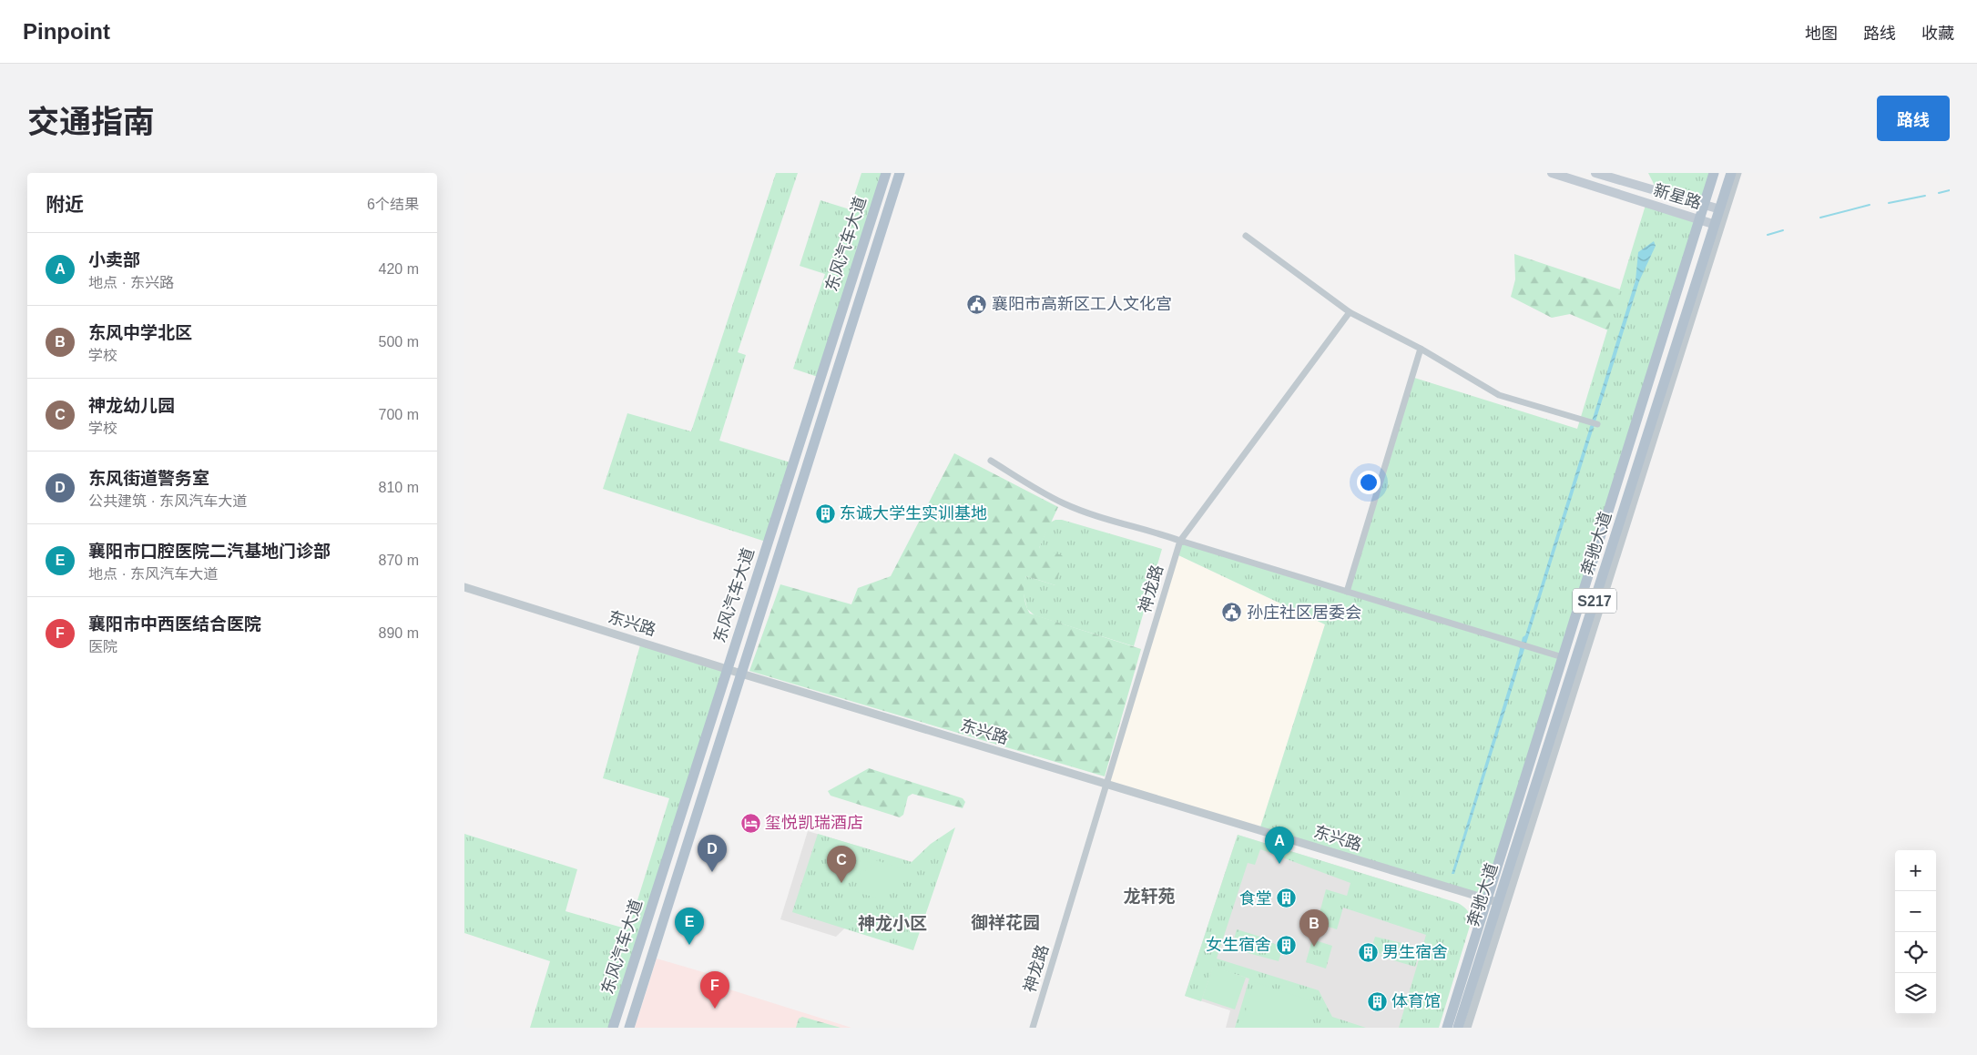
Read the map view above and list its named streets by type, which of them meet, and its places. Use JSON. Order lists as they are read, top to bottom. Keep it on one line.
{"streets":{"main road":["新星路","东风汽车大道","奔驰大道","S217"],"street":["神龙路","东兴路"]},"crossings":[["新星路","奔驰大道"],["东风汽车大道","东兴路"],["奔驰大道","东兴路"],["神龙路","东兴路"]],"districts":["龙轩苑","御祥花园","神龙小区"],"places":{"public building":["襄阳市高新区工人文化宫","孙庄社区居委会"],"building":["东诚大学生实训基地","食堂","女生宿舍","男生宿舍","体育馆"],"hotel":["玺悦凯瑞酒店"]},"page":{"header":"Pinpoint","nav":["地图","路线","收藏"],"title":"交通指南","buttons":"路线","heading":["附近","6个结果"],"list":[{"mark":"A","name":"小卖部","note":"地点 · 东兴路","value":"420 m"},{"mark":"B","name":"东风中学北区","note":"学校","value":"500 m"},{"mark":"C","name":"神龙幼儿园","note":"学校","value":"700 m"},{"mark":"D","name":"东风街道警务室","note":"公共建筑 · 东风汽车大道","value":"810 m"},{"mark":"E","name":"襄阳市口腔医院二汽基地门诊部","note":"地点 · 东风汽车大道","value":"870 m"},{"mark":"F","name":"襄阳市中西医结合医院","note":"医院","value":"890 m"}],"pins":["A","D","C","E","B","F"],"map_buttons":["+","−"]}}
